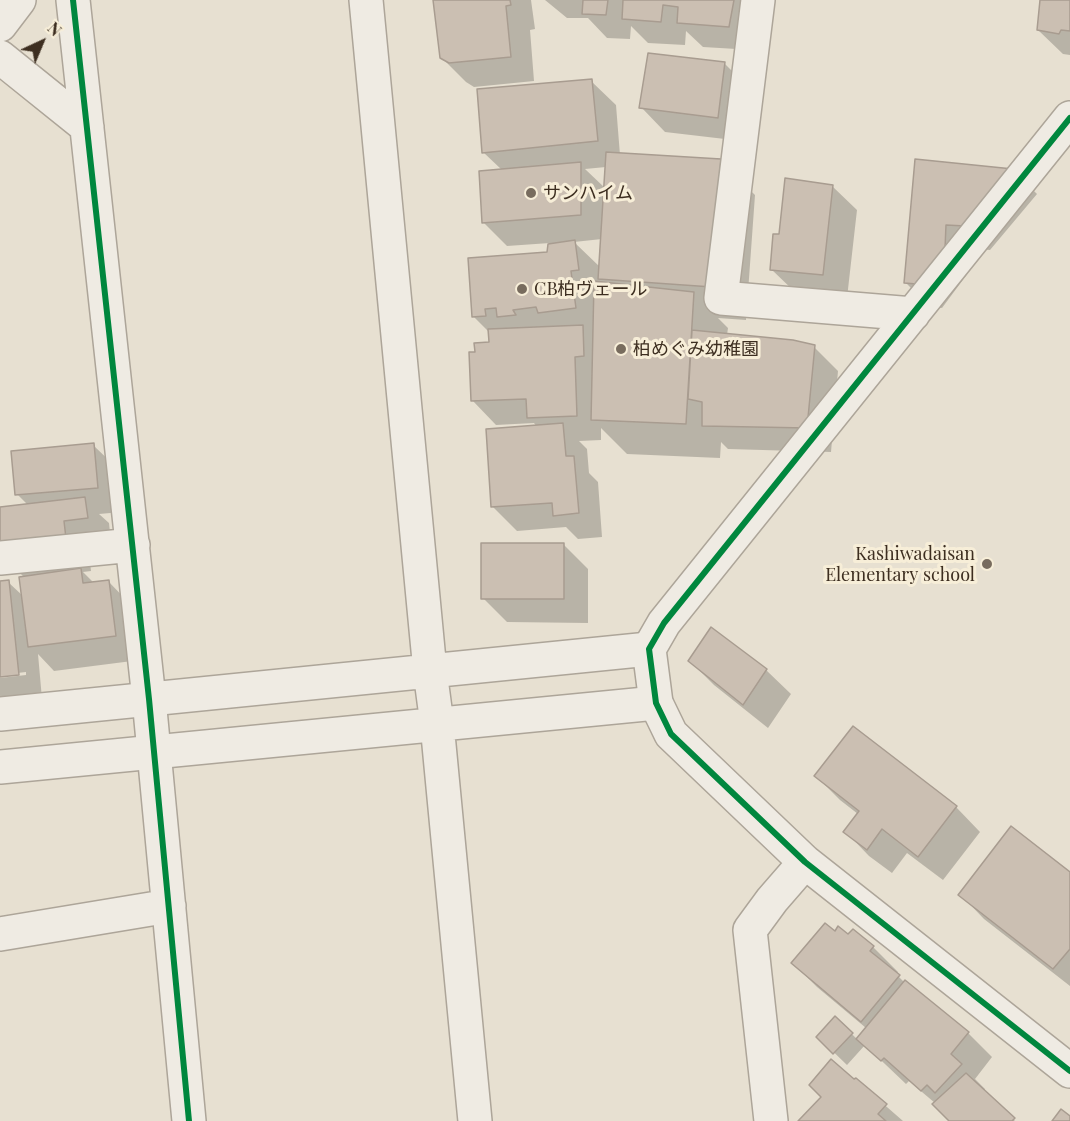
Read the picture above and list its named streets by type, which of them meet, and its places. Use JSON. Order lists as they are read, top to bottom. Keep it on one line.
{"places":["サンハイム","CB柏ヴェール","柏めぐみ幼稚園","Kashiwadaisan Elementary school"],"north":"top right"}
